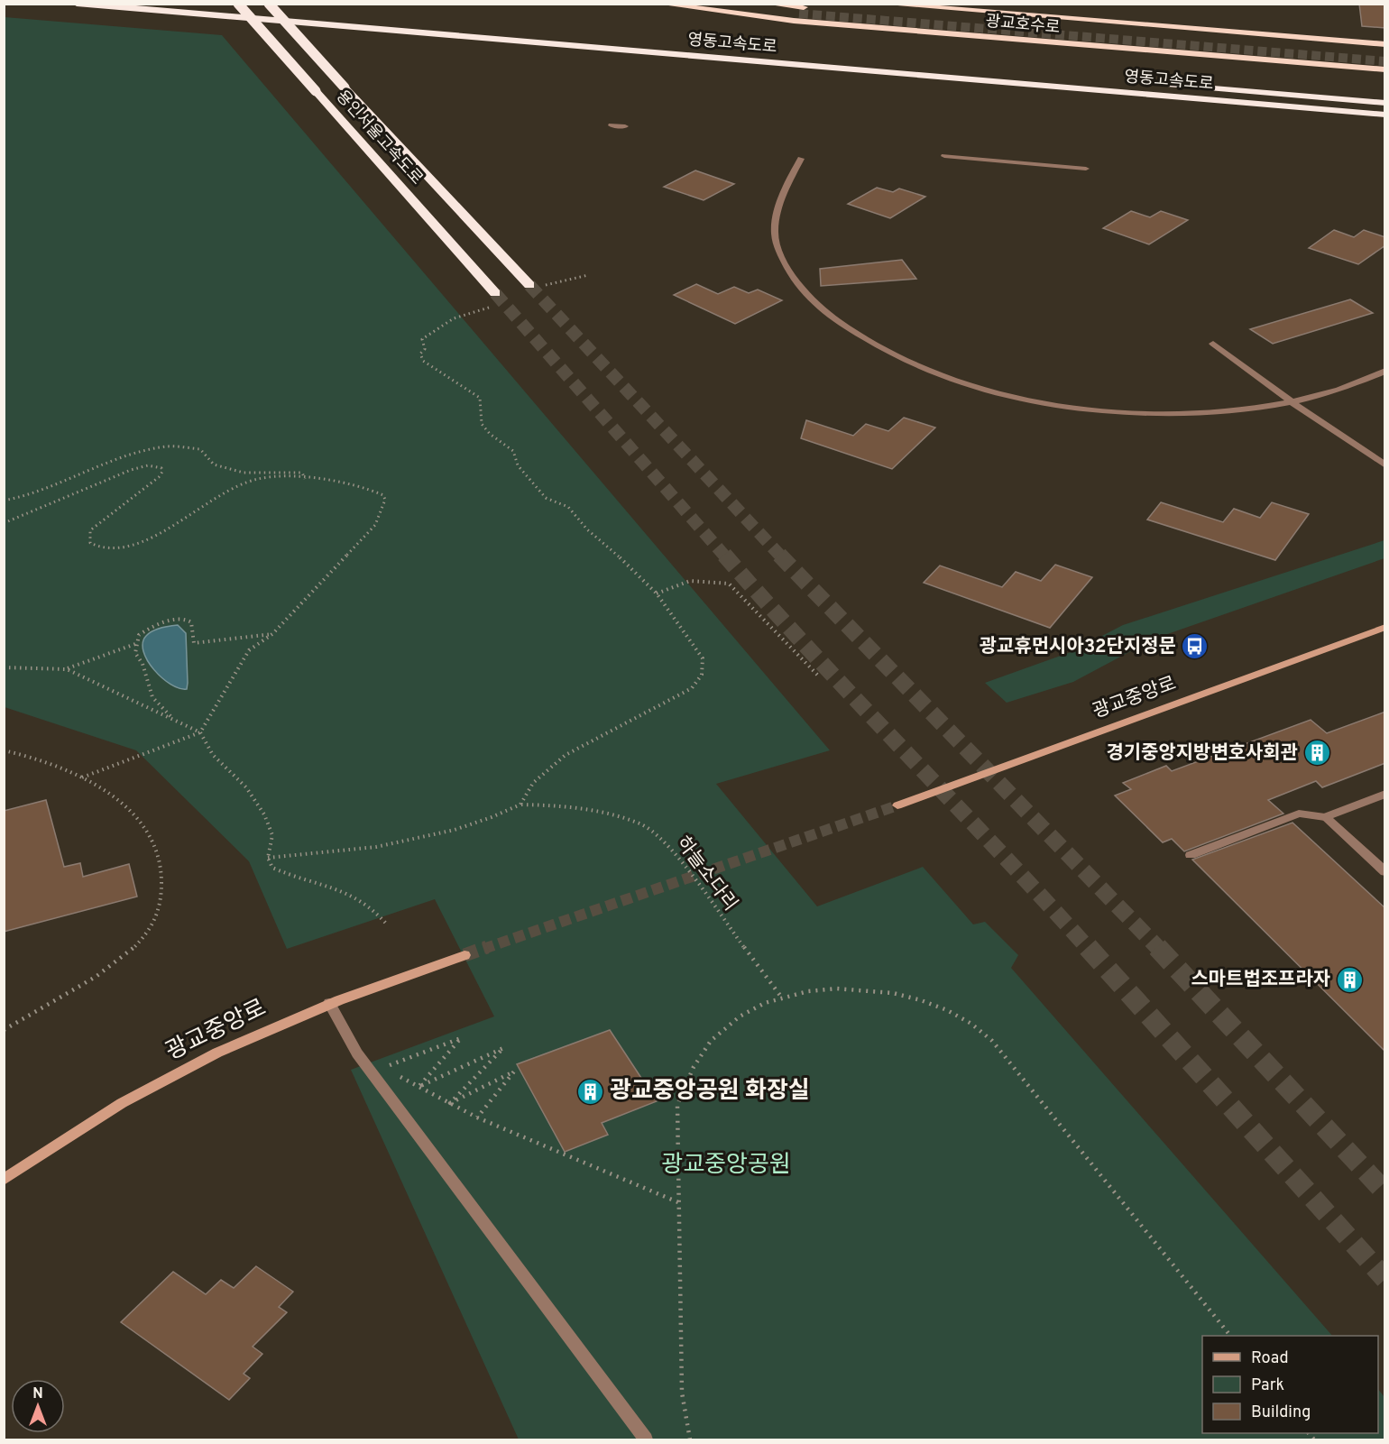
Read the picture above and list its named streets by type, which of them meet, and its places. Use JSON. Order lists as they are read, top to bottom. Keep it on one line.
{"streets":{"highway":["광교호수로","영동고속도로","용인서울고속도로"],"main road":["광교중앙로"],"path":["하늘소다리"]},"parks":["광교중앙공원"],"places":{"bus stop":["광교휴먼시아32단지정문"],"building":["경기중앙지방변호사회관","스마트법조프라자","광교중앙공원 화장실"]},"legend":["Road","Park","Building"],"north":"top"}
